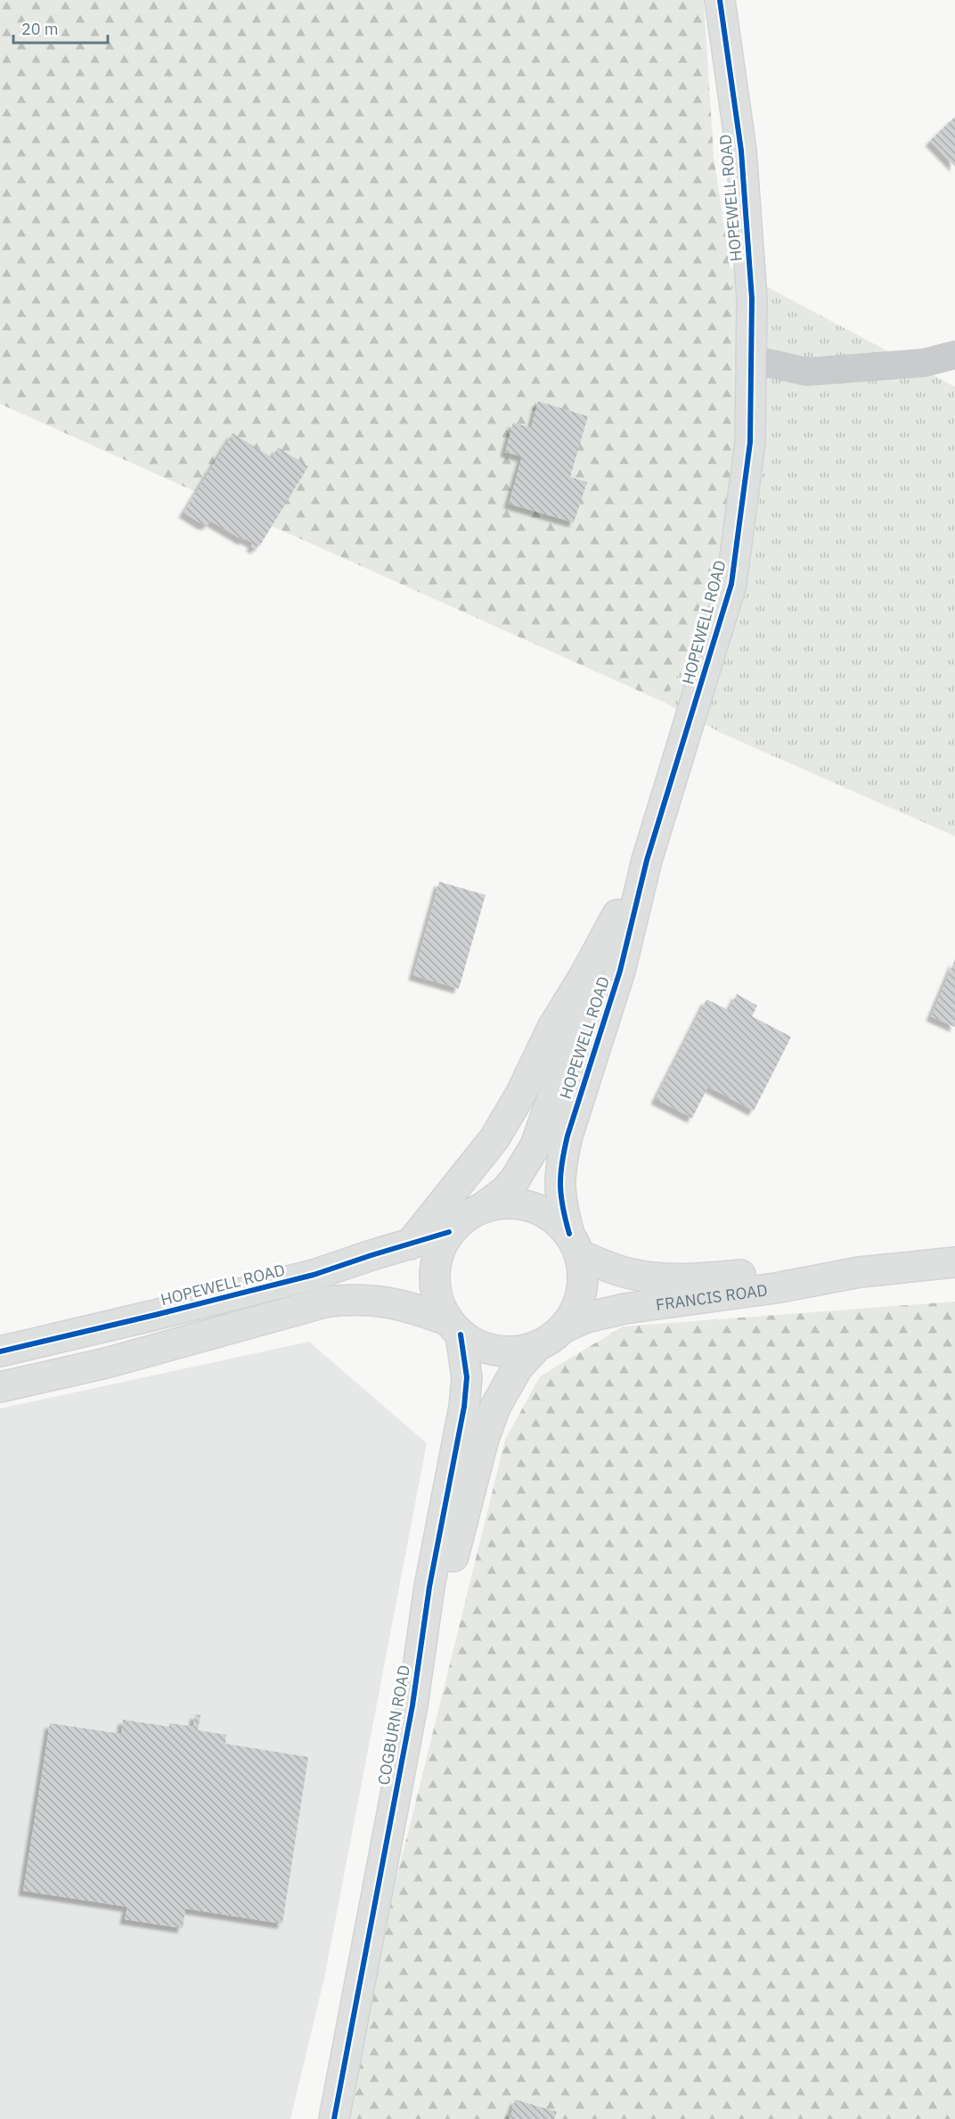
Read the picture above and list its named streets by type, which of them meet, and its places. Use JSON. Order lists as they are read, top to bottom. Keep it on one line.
{"streets":{"street":["HOPEWELL ROAD","FRANCIS ROAD","COGBURN ROAD"]},"crossings":[["HOPEWELL ROAD","FRANCIS ROAD"],["HOPEWELL ROAD","COGBURN ROAD"],["FRANCIS ROAD","COGBURN ROAD"]],"scale_bar":"20 m"}
